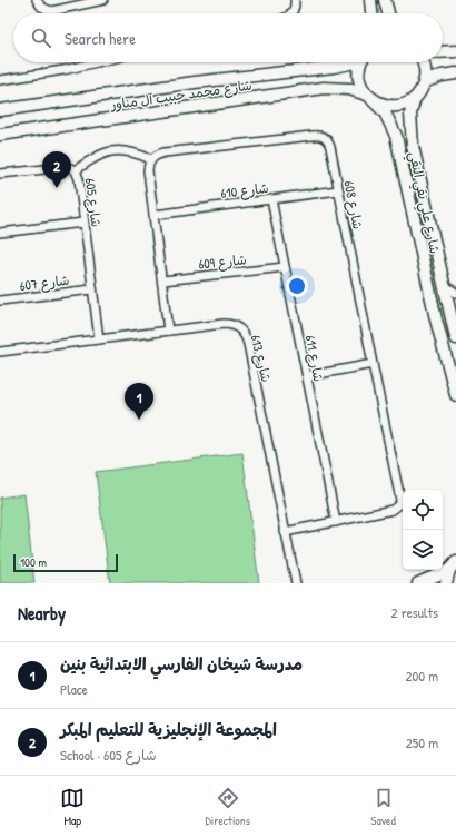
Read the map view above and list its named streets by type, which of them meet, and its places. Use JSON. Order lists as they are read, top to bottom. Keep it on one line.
{"streets":{"main road":["شارع محمد حبيب آل مناور","شارع علي نقي النقي"],"street":["شارع 610","شارع 605","شارع 608","شارع 609","شارع 607","شارع 613","شارع 611"]},"crossings":[["شارع محمد حبيب آل مناور","شارع علي نقي النقي"],["شارع 610","شارع 608"],["شارع 610","شارع 611"],["شارع 605","شارع 607"],["شارع 605","شارع 613"],["شارع 608","شارع 613"],["شارع 608","شارع 611"],["شارع 609","شارع 611"]],"scale_bar":"100 m","page":{"search":"Search here","pins":["2","1"],"scale":"100 m","heading":["Nearby","2 results"],"list":[{"mark":"1","name":"مدرسة شيخان الفارسي الابتدائية بنين","note":"Place","value":"200 m"},{"mark":"2","name":"المجموعة الإنجليزية للتعليم المبكر","note":"School · شارع 605","value":"250 m"}],"nav":["Map","Directions","Saved"]}}
